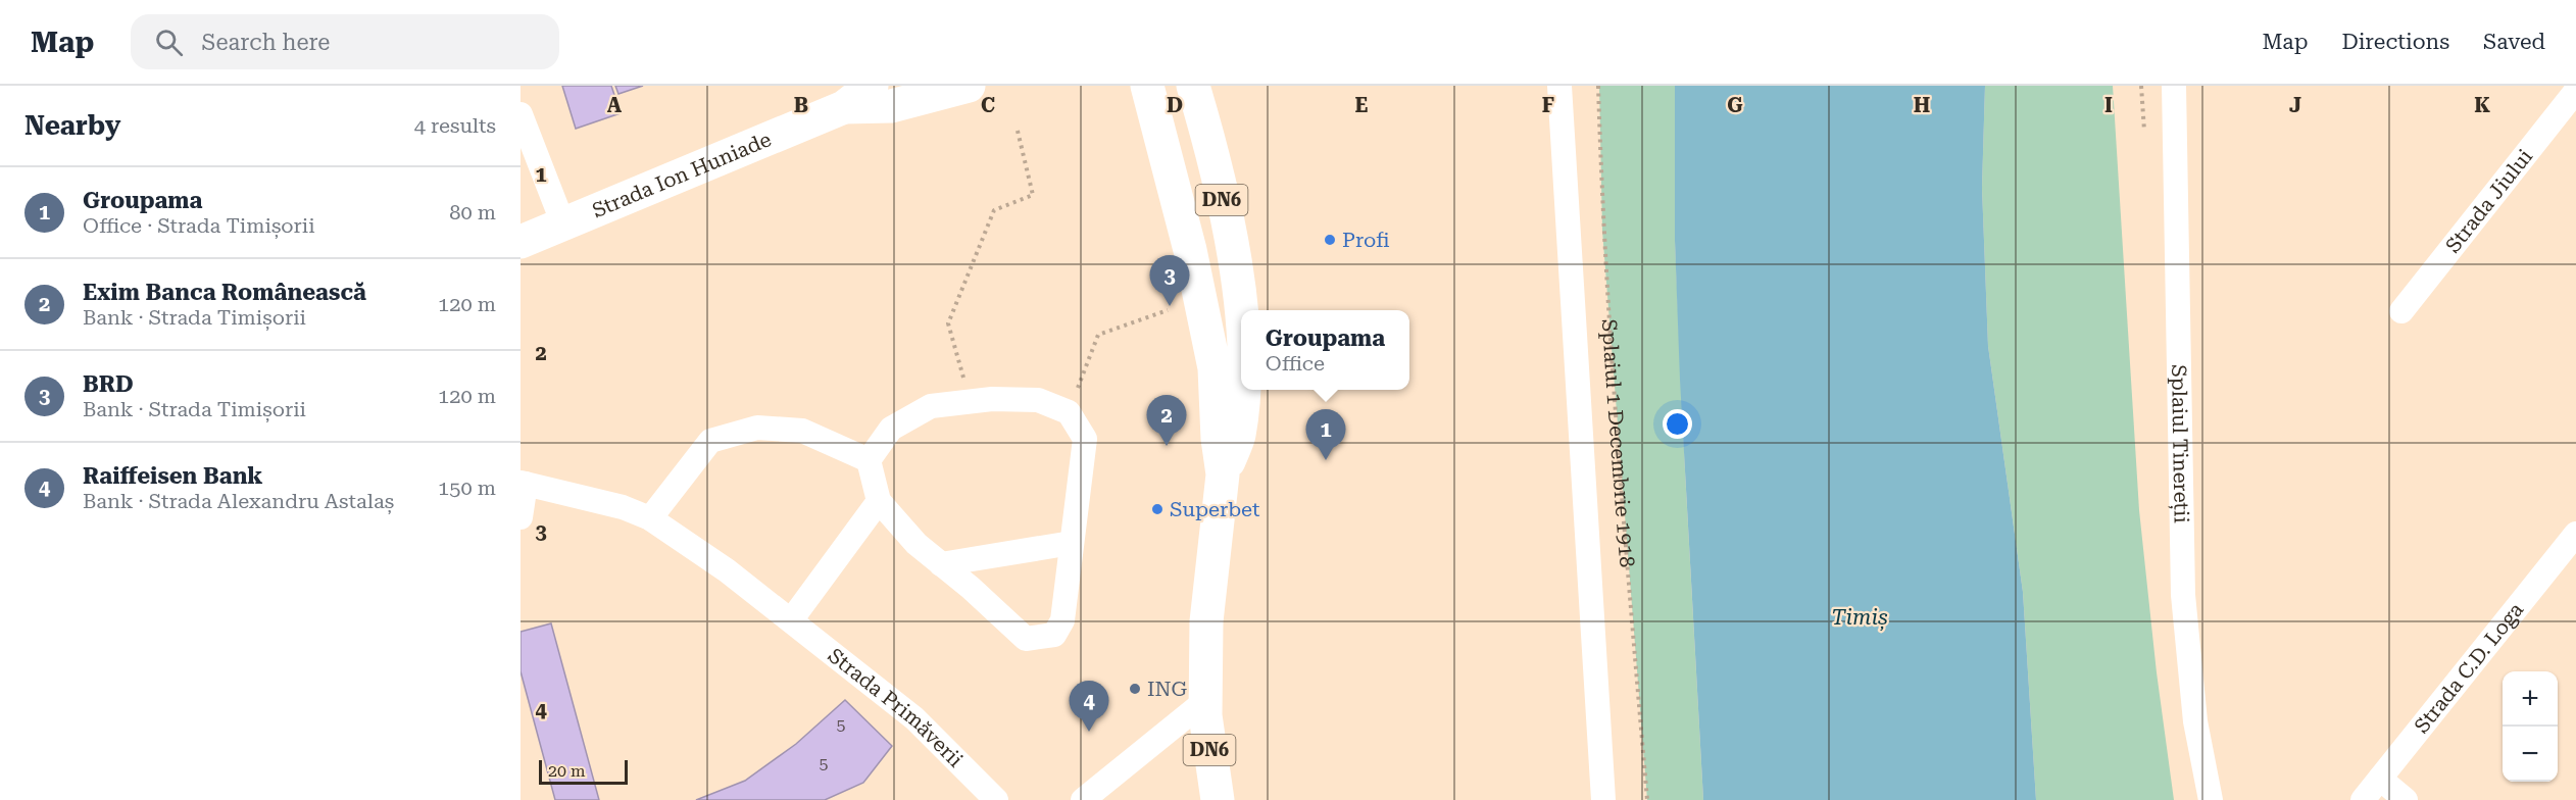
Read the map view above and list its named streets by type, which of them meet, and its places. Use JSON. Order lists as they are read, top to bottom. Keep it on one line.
{"streets":{"main road":["Strada Ion Huniade","DN6"],"street":["Strada Jiului","Splaiul 1 Decembrie 1918","Splaiul Tinereții","Strada C.D. Loga","Strada Primăverii"]},"water":["Timiș"],"places":["Profi","Superbet","ING"],"house_numbers":["5","5"],"scale_bar":"20 m","page":{"header":"Map","search":"Search here","nav":["Map","Directions","Saved"],"heading":["Nearby","4 results"],"list":[{"mark":"1","name":"Groupama","note":"Office · Strada Timișorii","value":"80 m"},{"mark":"2","name":"Exim Banca Românească","note":"Bank · Strada Timișorii","value":"120 m"},{"mark":"3","name":"BRD","note":"Bank · Strada Timișorii","value":"120 m"},{"mark":"4","name":"Raiffeisen Bank","note":"Bank · Strada Alexandru Astalaș","value":"150 m"}],"pins":["3","2","1","4"],"popup":["Groupama","Office"],"map_buttons":["+","−"],"scale":"20 m"},"grid":{"columns":["A","B","C","D","E","F","G","H","I","J","K"],"rows":["1","2","3","4"]}}
